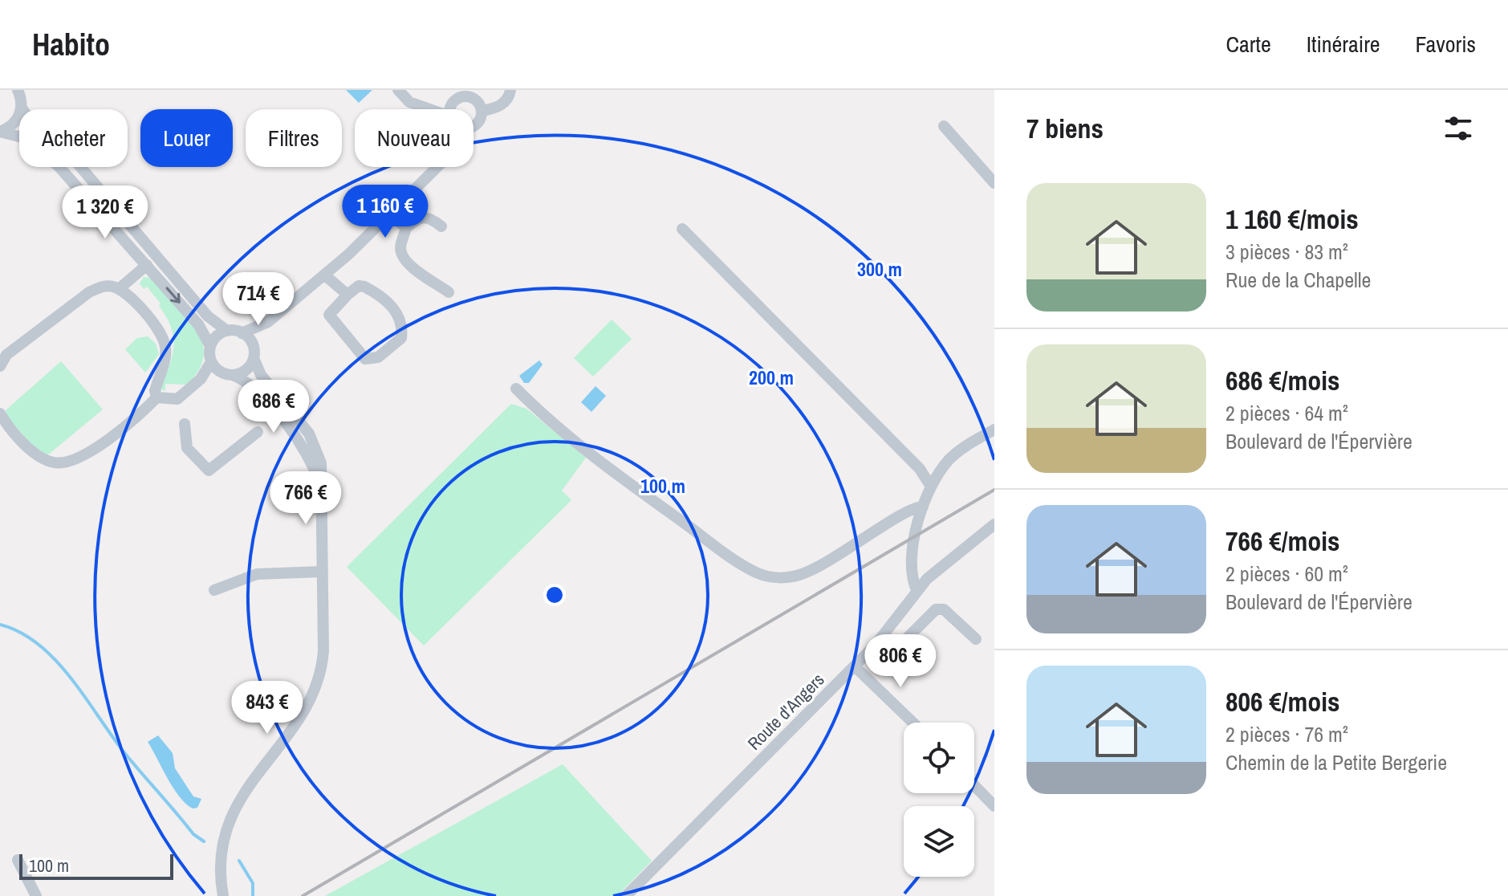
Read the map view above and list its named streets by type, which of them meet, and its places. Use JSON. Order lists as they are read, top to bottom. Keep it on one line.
{"streets":{"street":["Route d'Angers"]},"scale_bar":"100 m","page":{"header":"Habito","nav":["Carte","Itinéraire","Favoris"],"heading":"7 biens","chip":["Acheter","Louer","Filtres","Nouveau"],"list":[{"name":"1 160 €/mois","note":"3 pièces · 83 m² · Rue de la Chapelle"},{"name":"686 €/mois","note":"2 pièces · 64 m² · Boulevard de l'Épervière"},{"name":"766 €/mois","note":"2 pièces · 60 m² · Boulevard de l'Épervière"},{"name":"806 €/mois","note":"2 pièces · 76 m² · Chemin de la Petite Bergerie"}],"price":["1 160 €","1 320 €","714 €","686 €","766 €","806 €","843 €"],"scale":"100 m"},"rings":["300 m","200 m","100 m"]}
